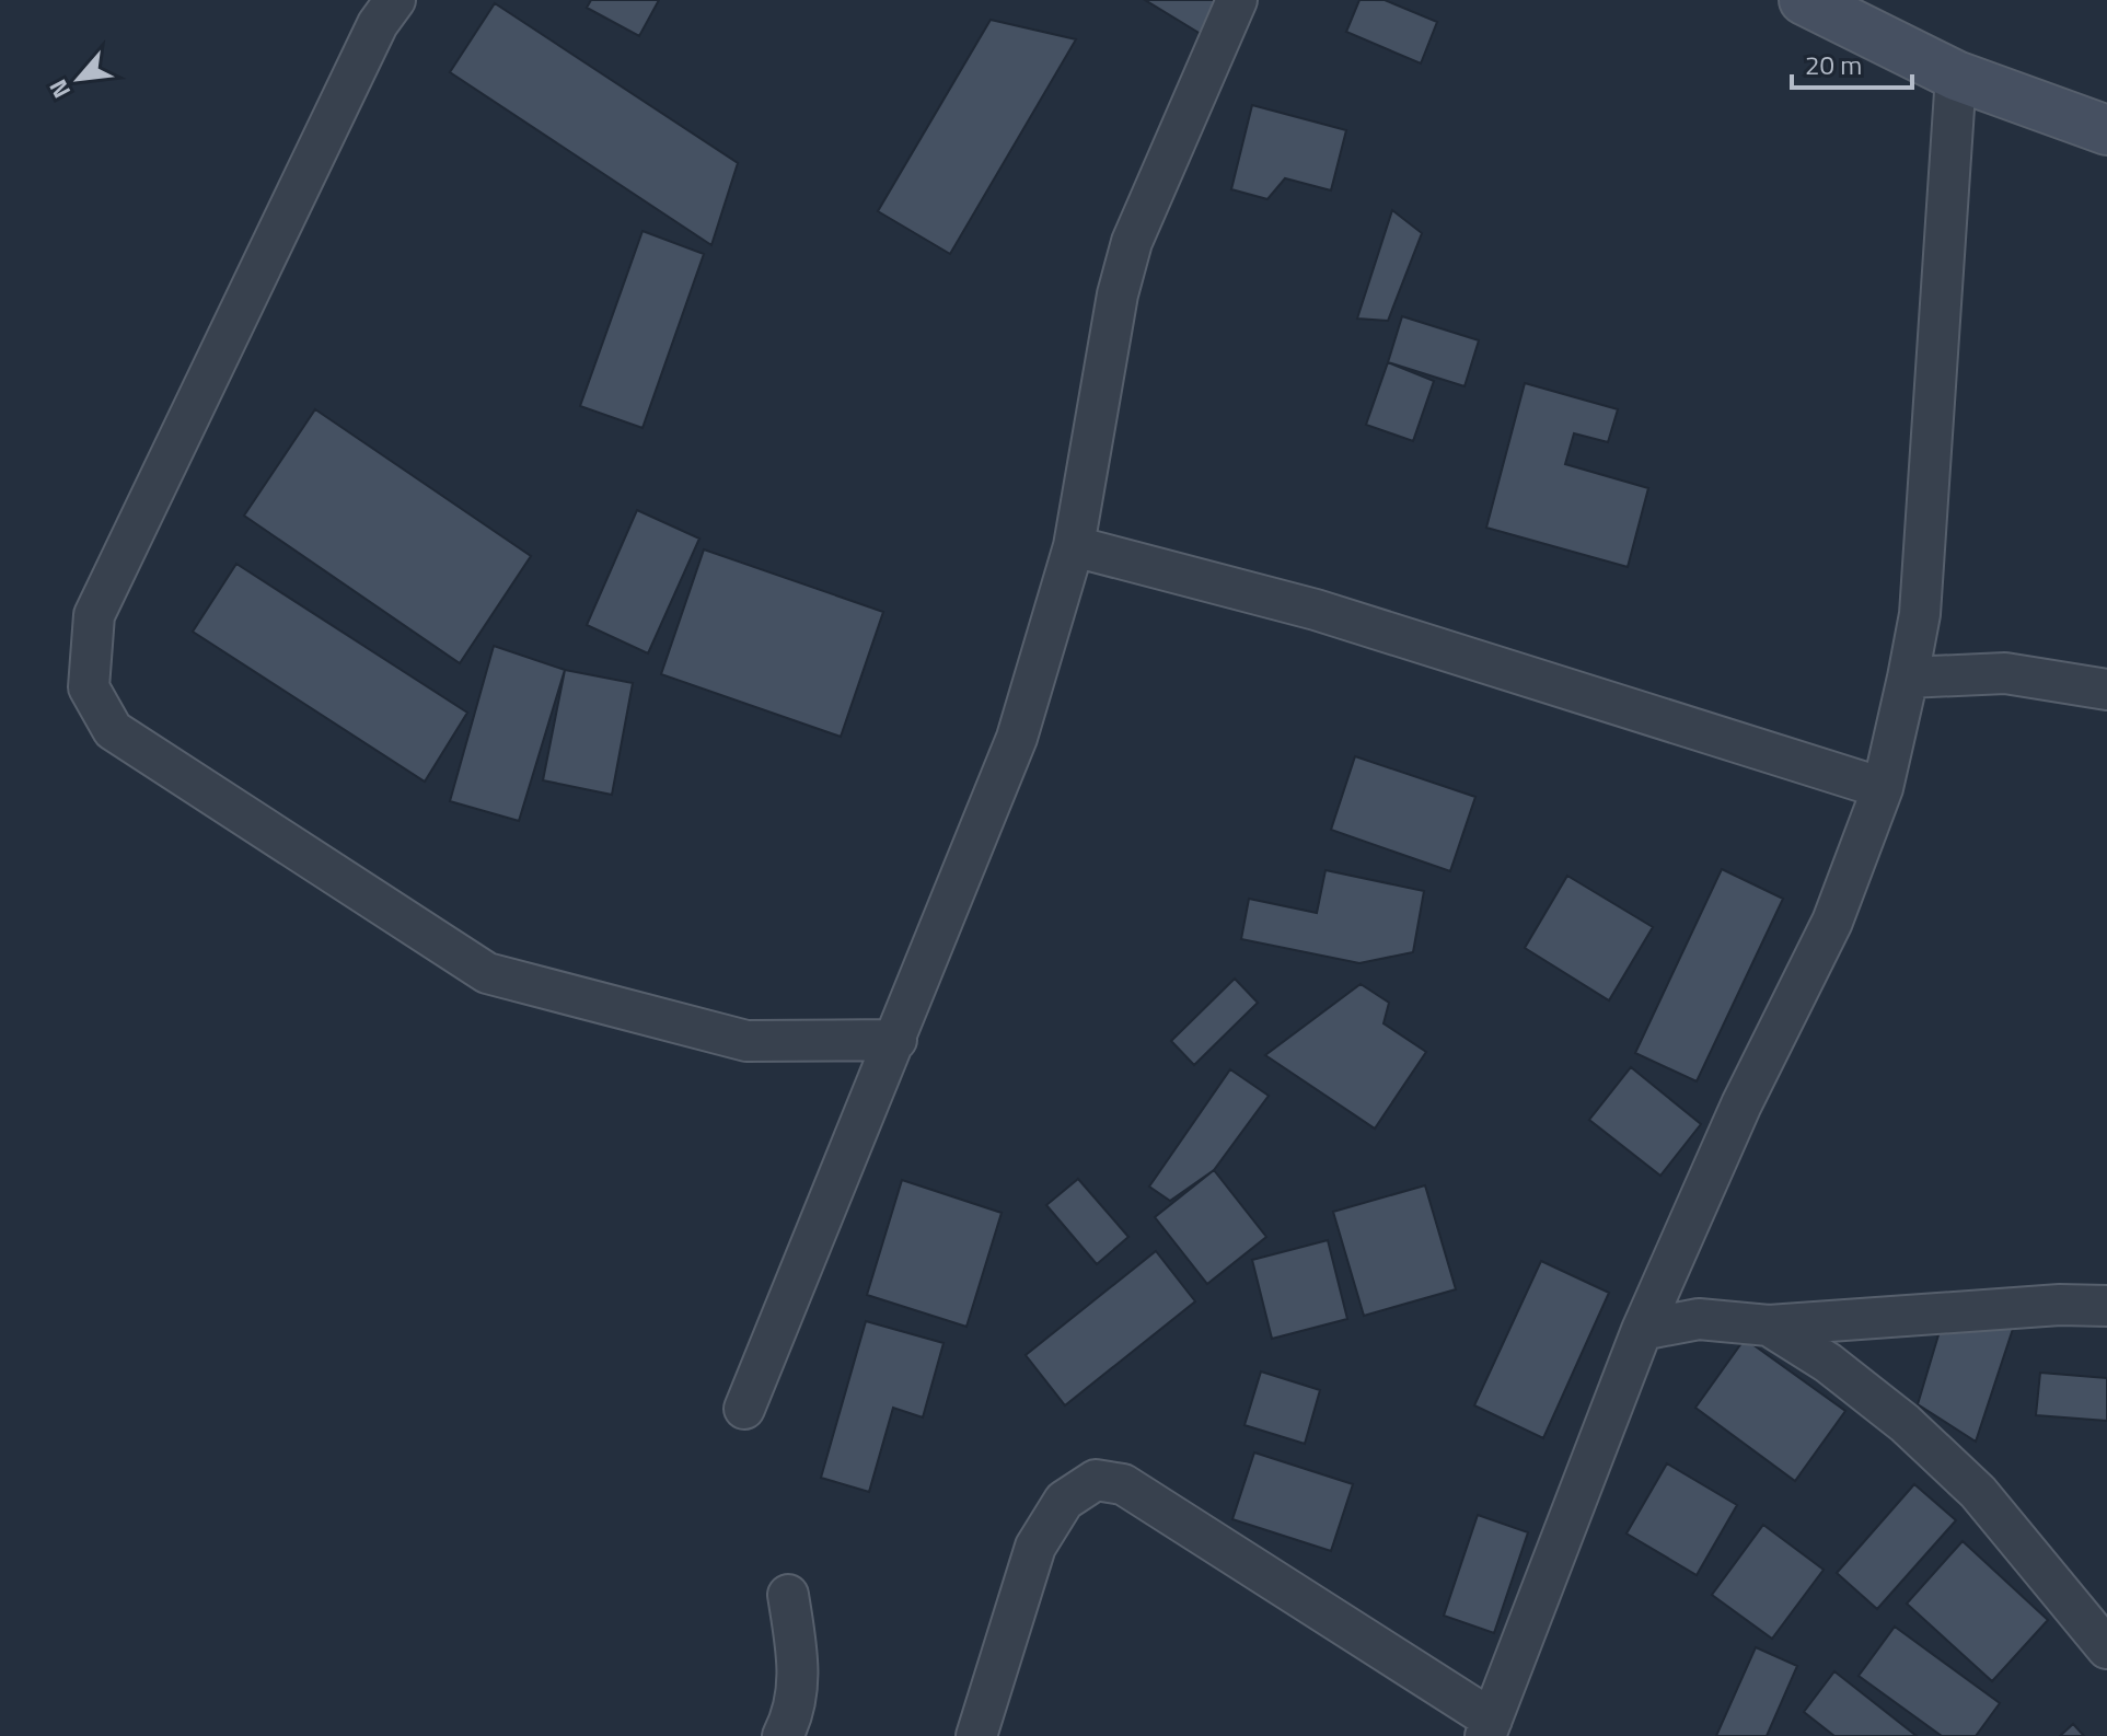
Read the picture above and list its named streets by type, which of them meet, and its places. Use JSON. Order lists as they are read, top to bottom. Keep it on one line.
{"scale_bar":"20 m","north":"bottom left"}
